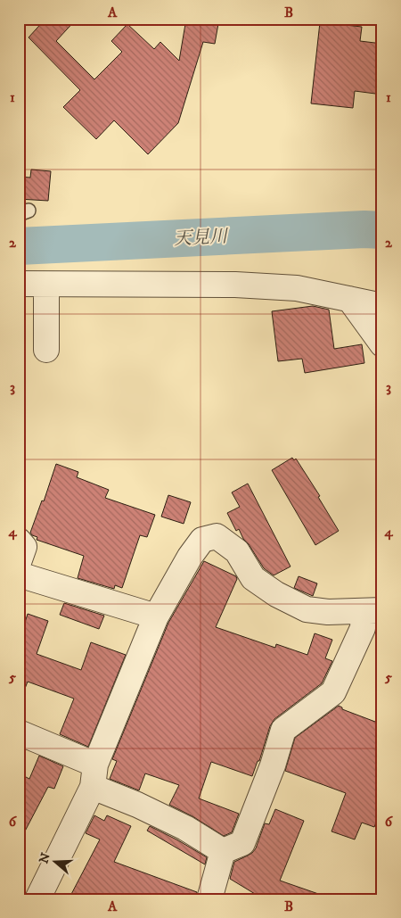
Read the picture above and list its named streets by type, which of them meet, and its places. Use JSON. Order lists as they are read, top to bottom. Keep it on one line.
{"water":["天見川"],"north":"left","grid":{"columns":["A","B"],"rows":["1","2","3","4","5","6"]}}
